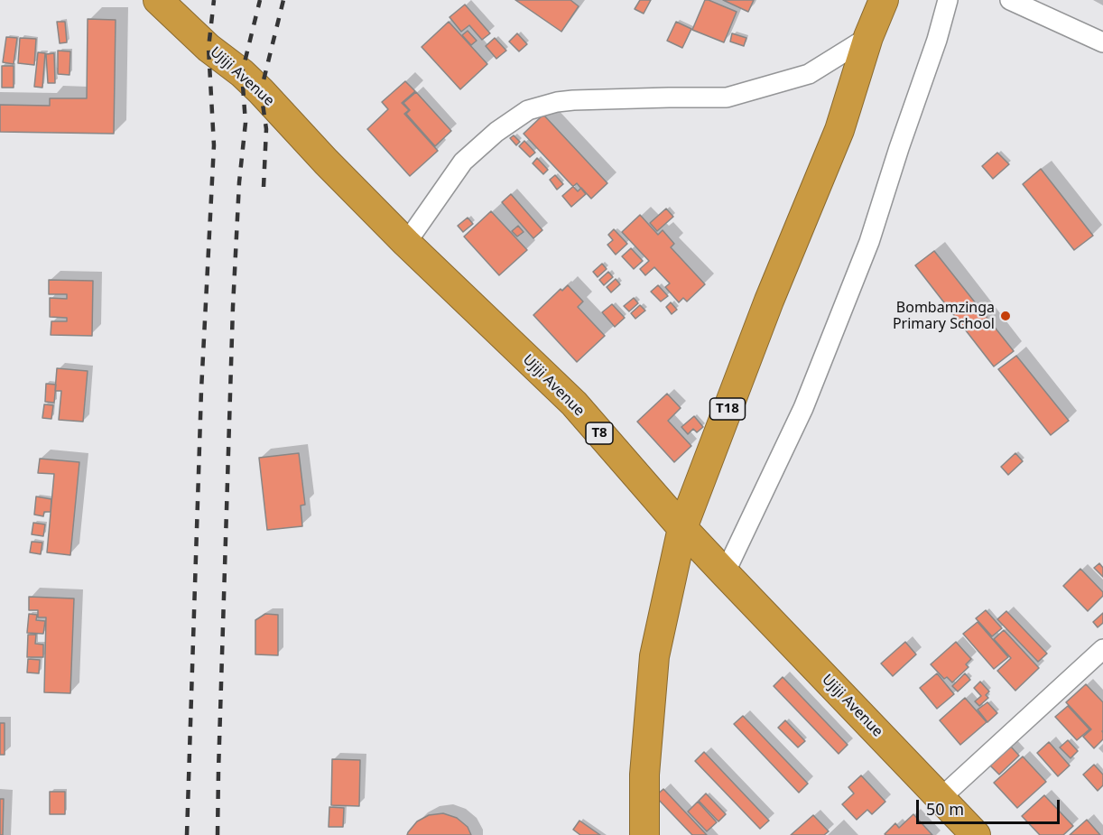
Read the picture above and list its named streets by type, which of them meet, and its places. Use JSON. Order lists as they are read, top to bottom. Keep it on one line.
{"streets":{"highway":["Ujiji Avenue","T18","T8"]},"crossings":[["Ujiji Avenue","T18"]],"places":["Bombamzinga Primary School"],"scale_bar":"50 m"}
